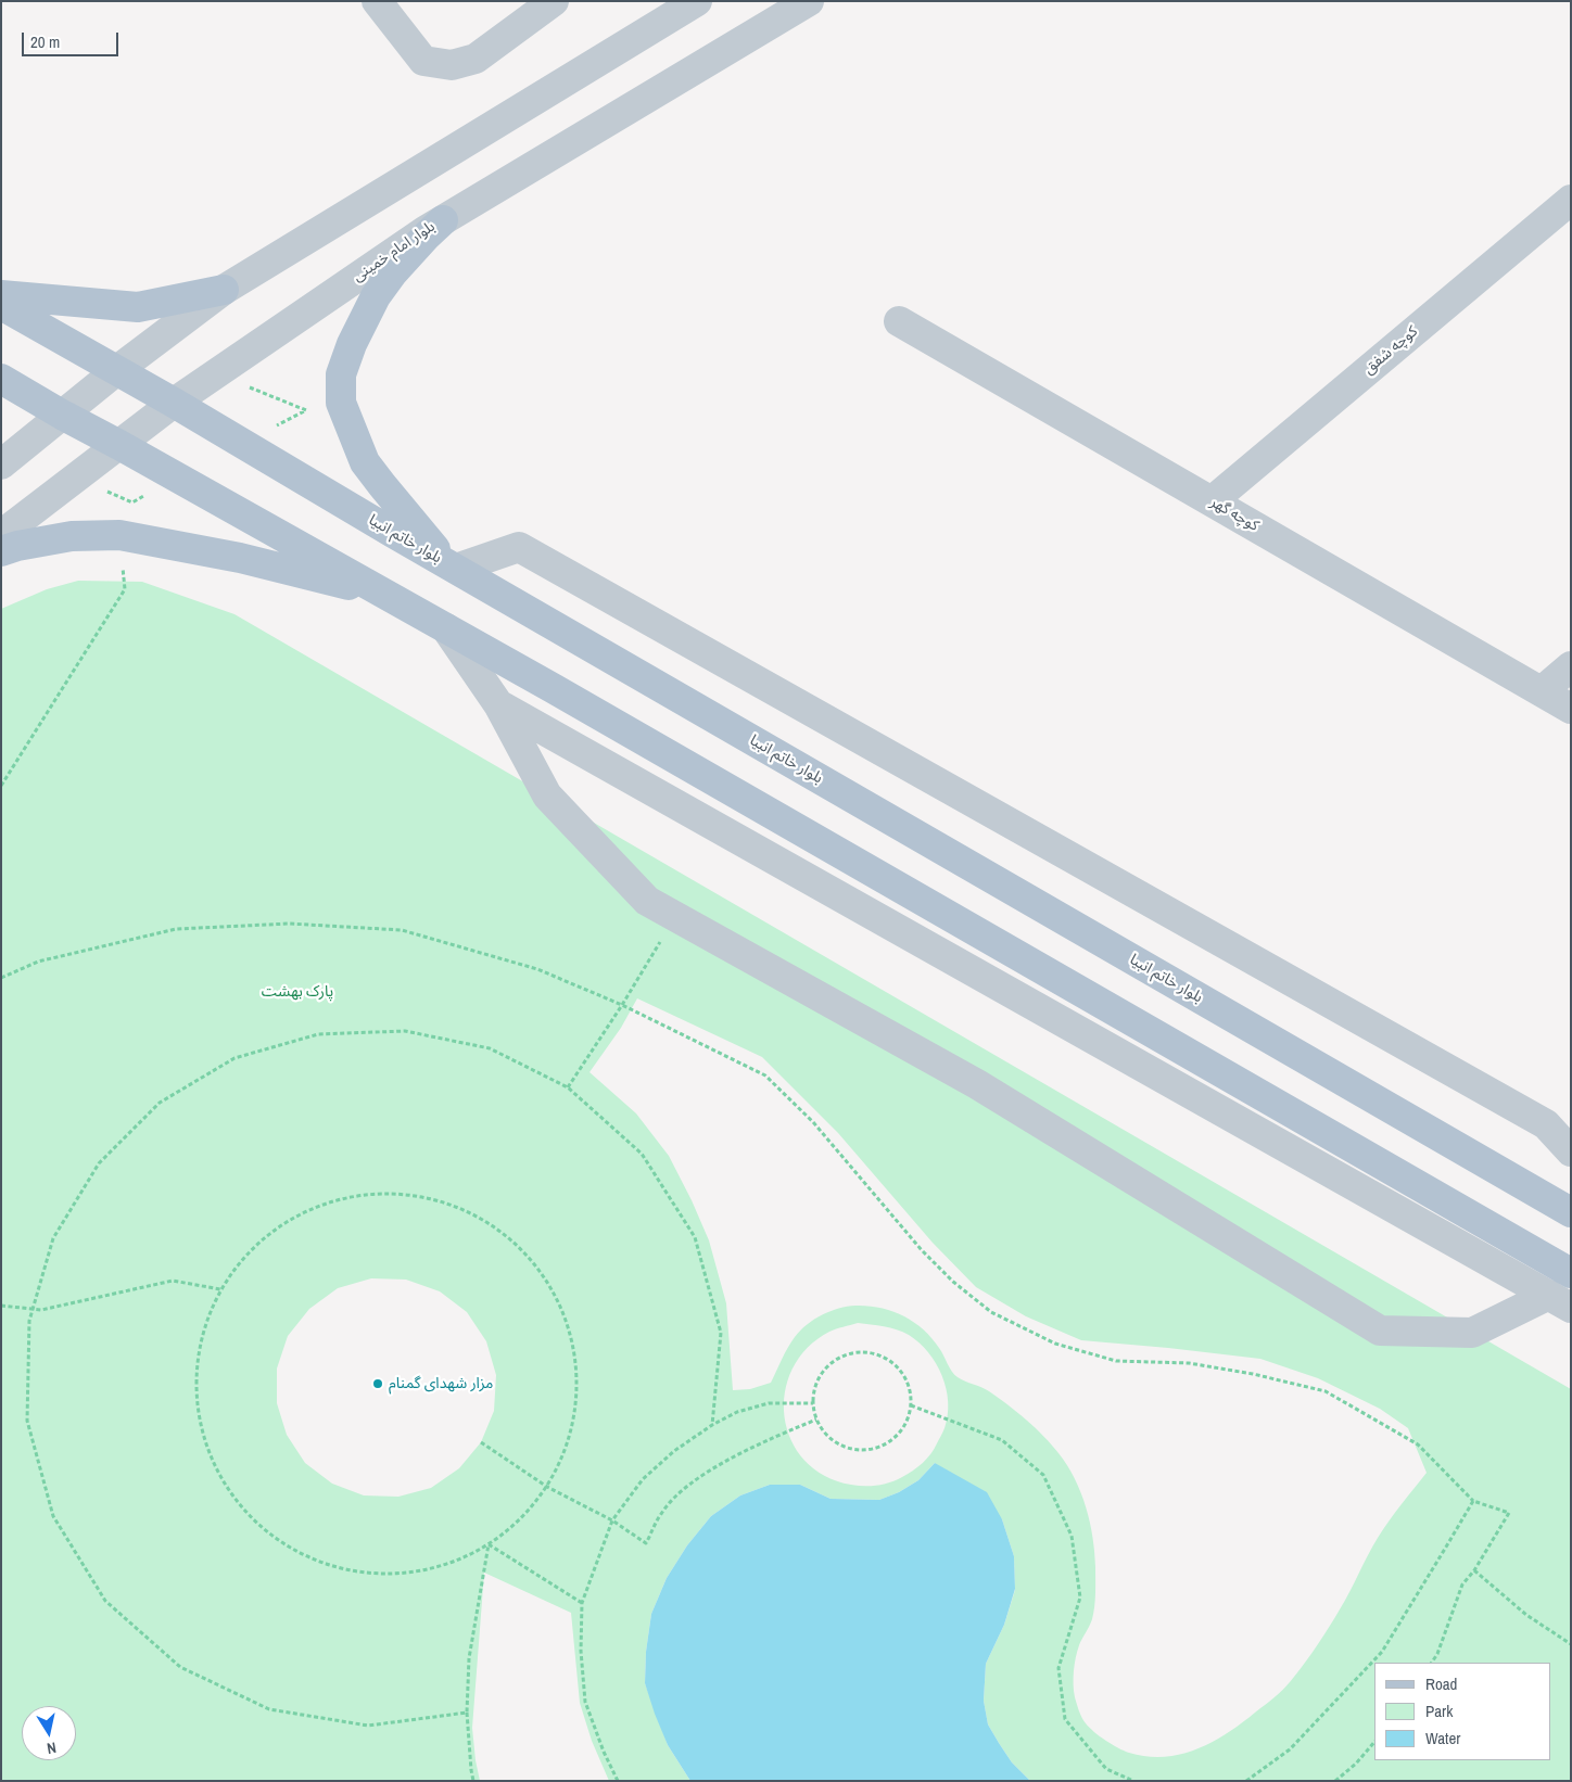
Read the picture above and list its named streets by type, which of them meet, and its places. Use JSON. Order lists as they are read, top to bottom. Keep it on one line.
{"streets":{"main road":["بلوار خاتم انبیا"],"street":["بلوار امام خمینی","کوچه شفق","کوچه گهر"]},"crossings":[["بلوار امام خمینی","بلوار خاتم انبیا"],["کوچه شفق","کوچه گهر"]],"parks":["پارک بهشت"],"places":["مزار شهدای گمنام"],"legend":["Road","Park","Water"],"scale_bar":"20 m","north":"bottom"}
